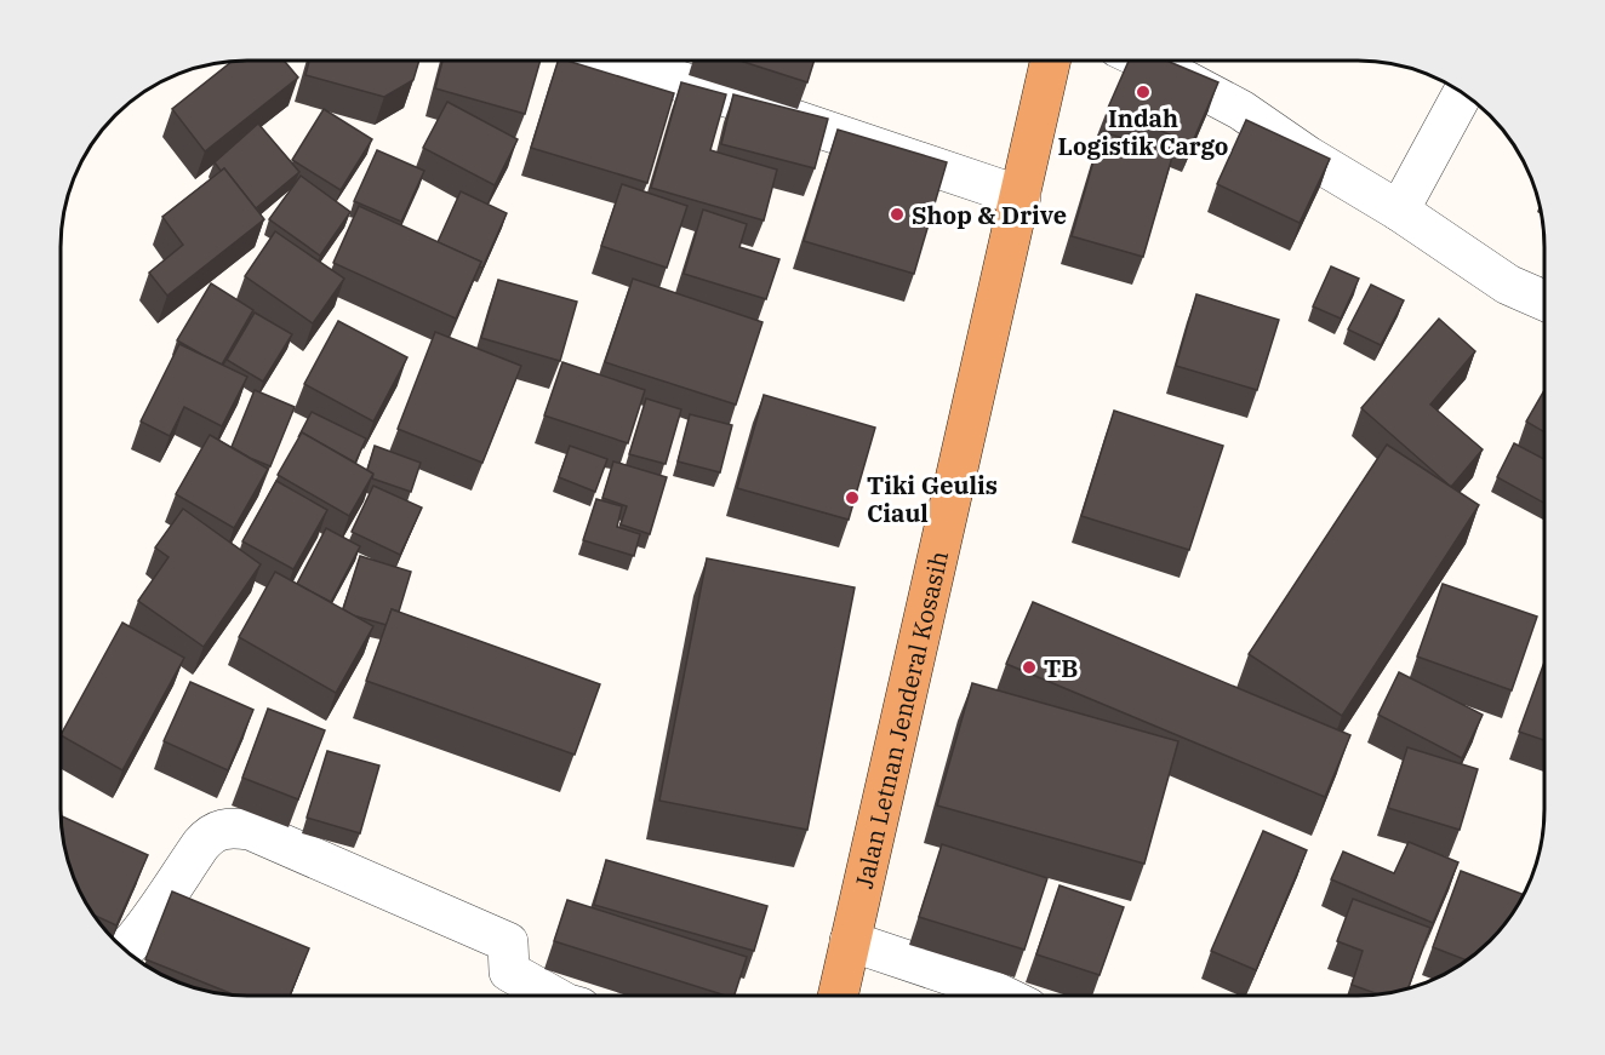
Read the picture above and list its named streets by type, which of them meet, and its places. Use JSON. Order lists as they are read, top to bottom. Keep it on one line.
{"streets":{"highway":["Jalan Letnan Jenderal Kosasih"]},"places":["Indah Logistik Cargo","Shop & Drive","Tiki Geulis Ciaul","TB"]}
